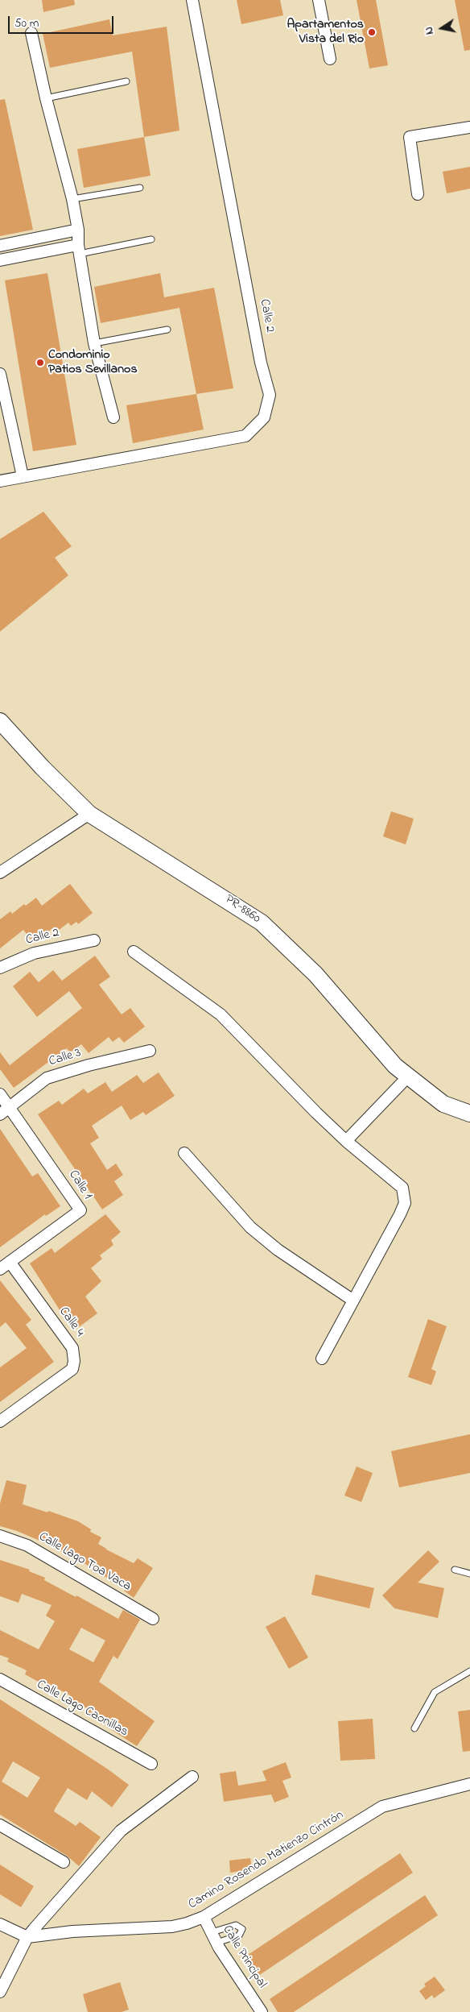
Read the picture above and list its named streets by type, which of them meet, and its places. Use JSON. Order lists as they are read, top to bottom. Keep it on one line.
{"streets":{"street":["Calle 2","PR-8860","Calle 3","Calle 1","Calle 4","Calle Lago Toa Vaca","Calle Lago Caonillas","Camino Rosendo Matienzo Cintrón","Calle Principal"]},"crossings":[["Calle 3","Calle 1"],["Calle 1","Calle 4"],["Camino Rosendo Matienzo Cintrón","Calle Principal"]],"places":["Apartamentos Vista del Rio","Condominio Patios Sevillanos"],"scale_bar":"50 m","north":"left"}
